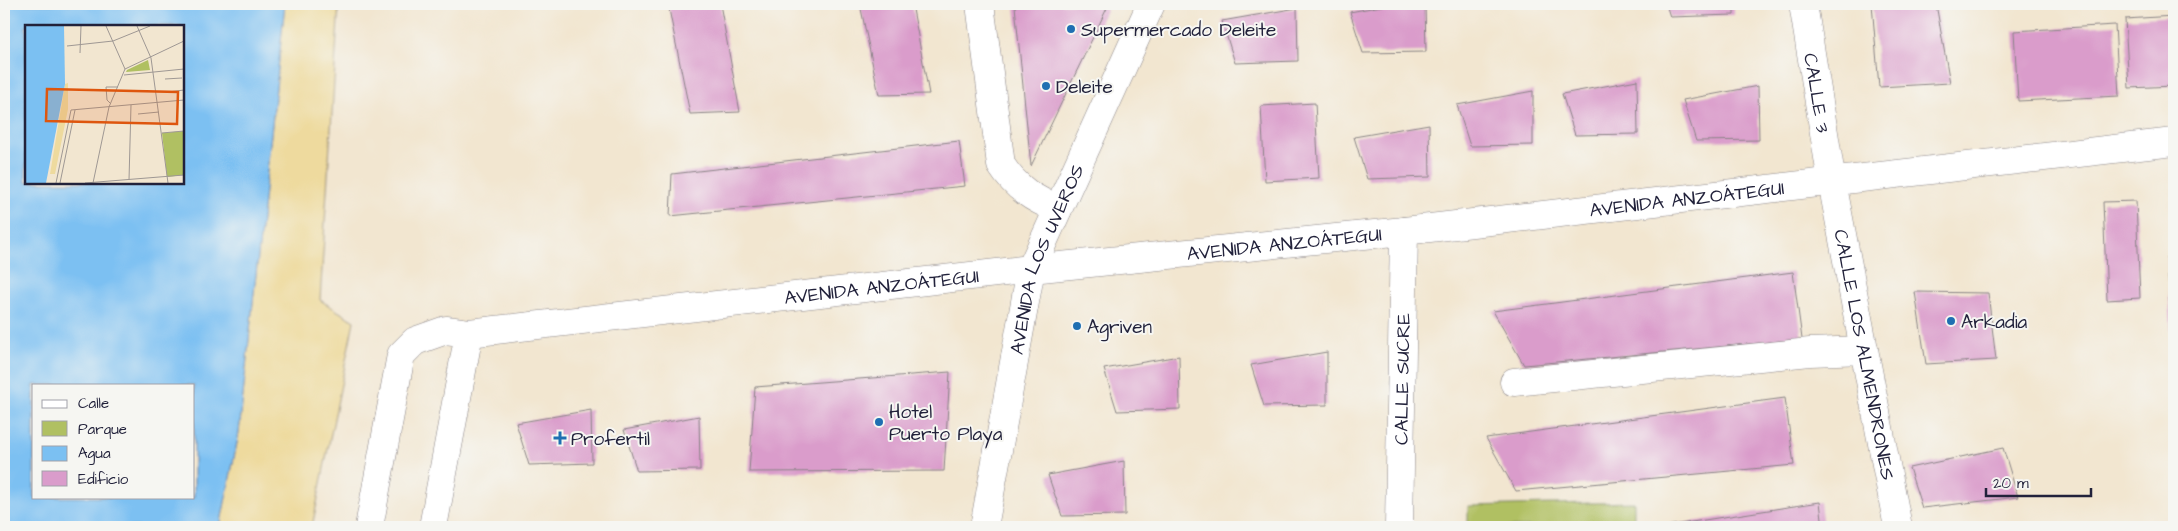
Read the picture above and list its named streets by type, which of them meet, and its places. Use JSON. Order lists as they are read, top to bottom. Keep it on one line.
{"streets":{"street":["CALLE 3","AVENIDA ANZOÁTEGUI","AVENIDA LOS UVEROS","CALLE LOS ALMENDRONES","CALLE SUCRE"]},"crossings":[["CALLE 3","AVENIDA ANZOÁTEGUI"],["CALLE 3","CALLE LOS ALMENDRONES"],["AVENIDA ANZOÁTEGUI","AVENIDA LOS UVEROS"],["AVENIDA ANZOÁTEGUI","CALLE LOS ALMENDRONES"],["AVENIDA ANZOÁTEGUI","CALLE SUCRE"]],"places":{"other":["Supermercado Deleite","Deleite","Arkadia","Agriven","Hotel Puerto Playa"],"health":["Profertil"]},"legend":["Calle","Parque","Agua","Edificio"],"scale_bar":"20 m"}
